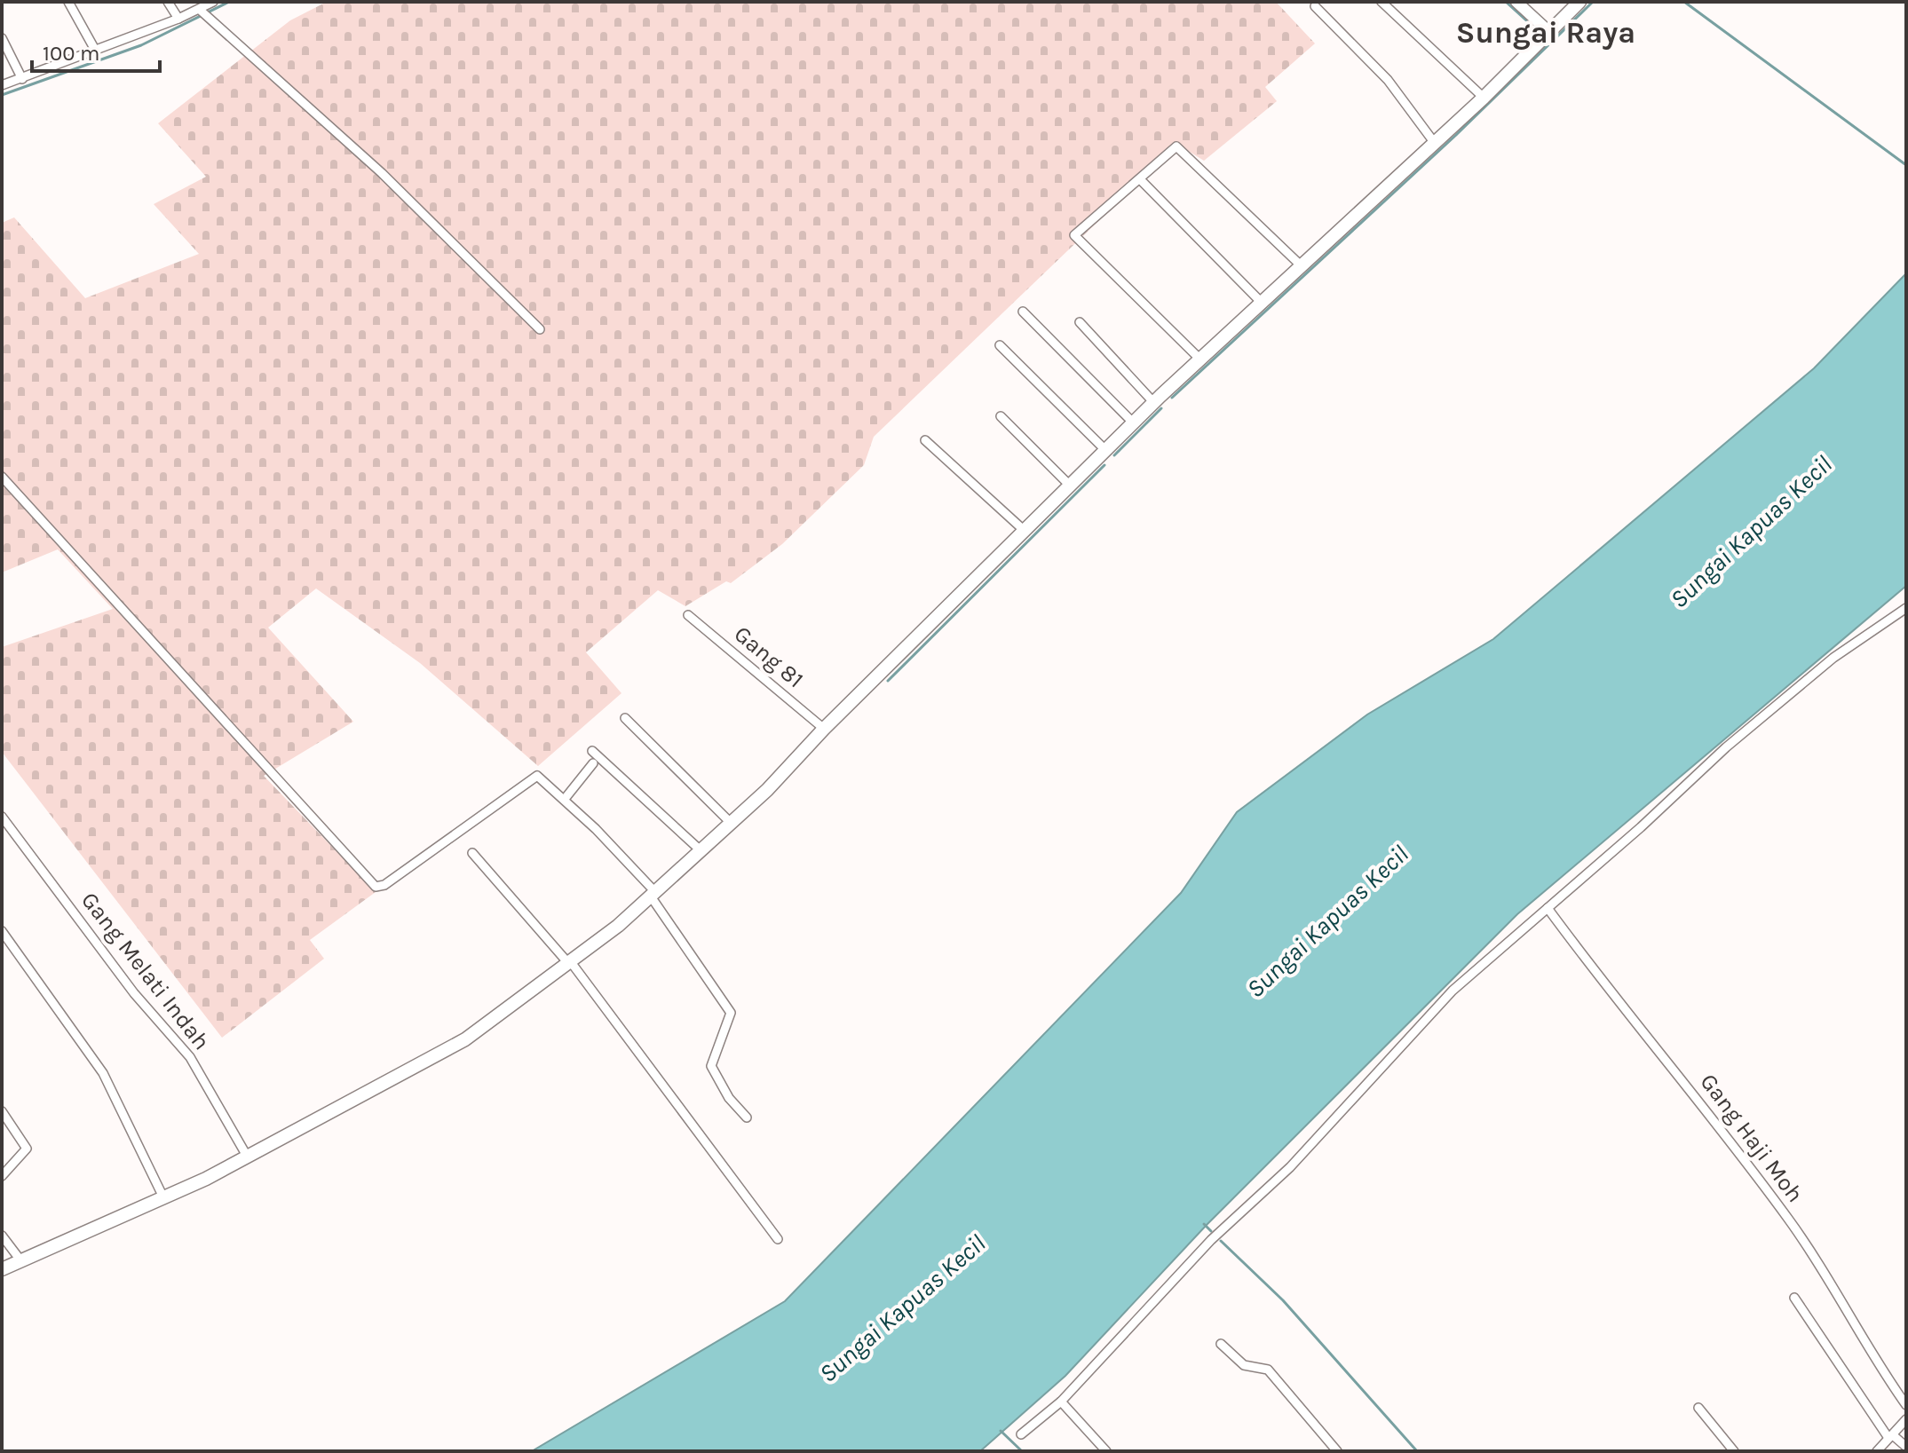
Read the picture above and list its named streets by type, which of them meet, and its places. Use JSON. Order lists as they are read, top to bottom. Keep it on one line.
{"streets":{"street":["Gang 81","Gang Melati Indah","Gang Haji Moh"]},"districts":["Sungai Raya"],"water":["Sungai Kapuas Kecil"],"scale_bar":"100 m"}
